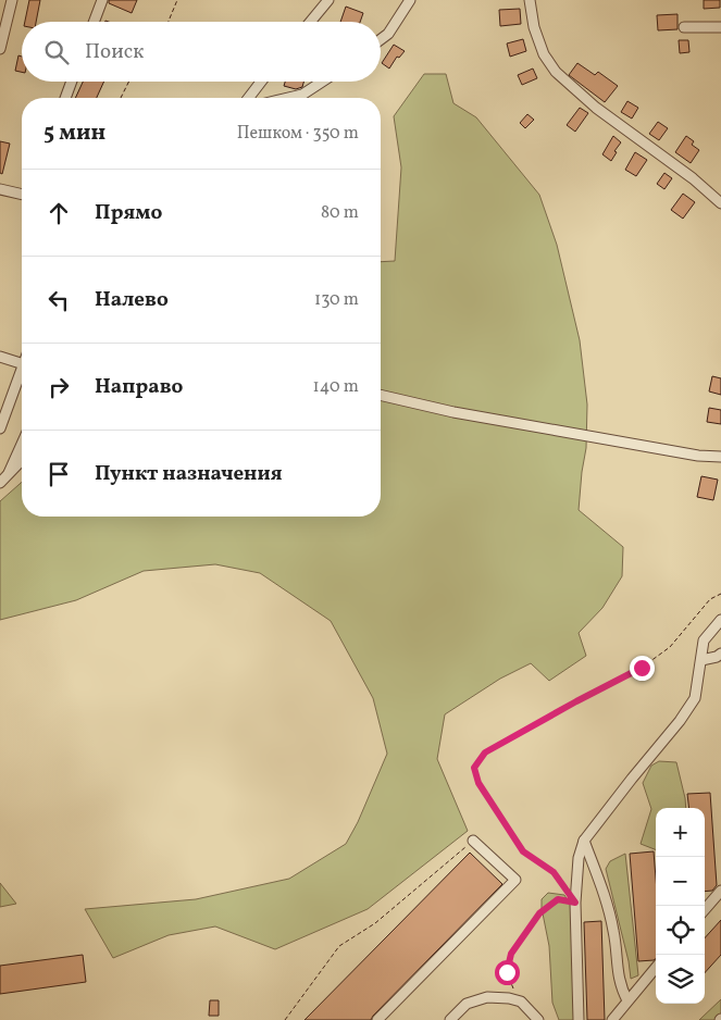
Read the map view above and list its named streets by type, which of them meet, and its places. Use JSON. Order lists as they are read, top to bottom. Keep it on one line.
{"page":{"search":"Поиск","heading":["5 мин","Пешком · 350 m"],"list":[["Прямо","80 m"],["Налево","130 m"],["Направо","140 m"],"Пункт назначения"],"map_buttons":["+","−"]}}
